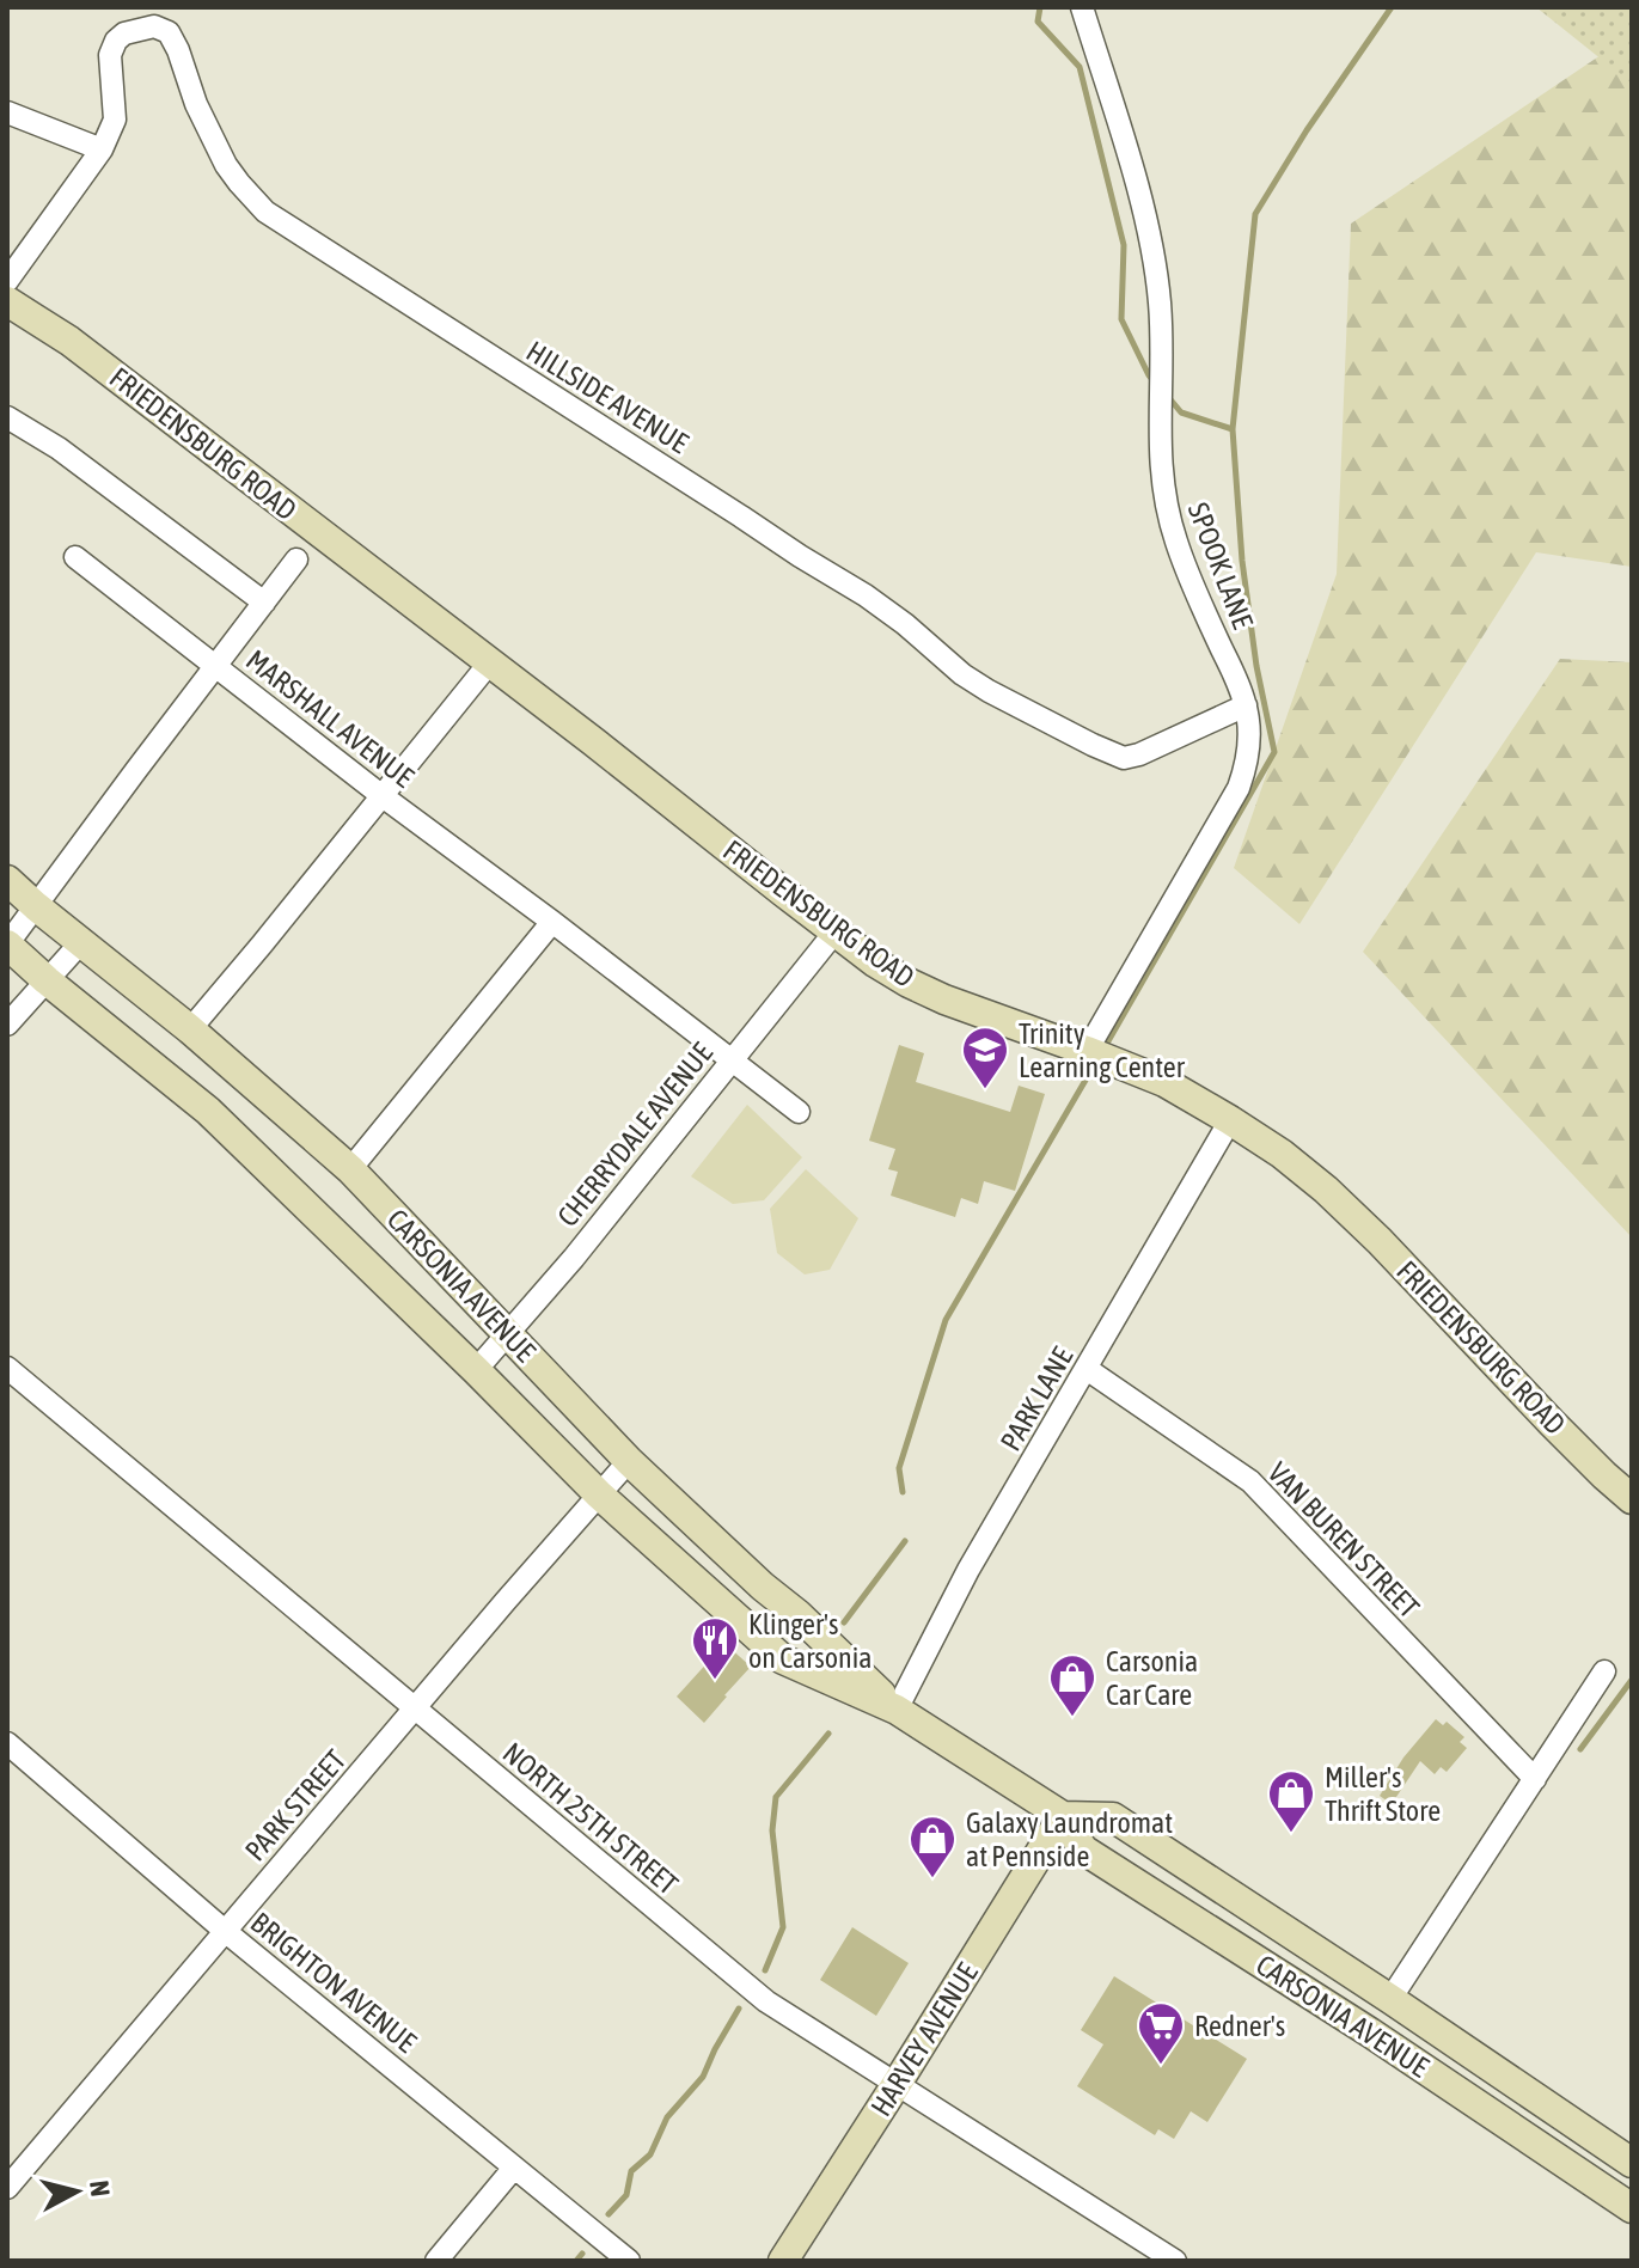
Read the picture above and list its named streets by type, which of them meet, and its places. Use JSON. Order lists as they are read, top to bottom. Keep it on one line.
{"streets":{"street":["HILLSIDE AVENUE","FRIEDENSBURG ROAD","SPOOK LANE","MARSHALL AVENUE","CHERRYDALE AVENUE","CARSONIA AVENUE","PARK LANE","VAN BUREN STREET","PARK STREET","NORTH 25TH STREET","BRIGHTON AVENUE","HARVEY AVENUE"]},"crossings":[["HILLSIDE AVENUE","SPOOK LANE"],["FRIEDENSBURG ROAD","SPOOK LANE"],["FRIEDENSBURG ROAD","CHERRYDALE AVENUE"],["FRIEDENSBURG ROAD","PARK LANE"],["MARSHALL AVENUE","CHERRYDALE AVENUE"],["CHERRYDALE AVENUE","CARSONIA AVENUE"],["CARSONIA AVENUE","PARK LANE"],["CARSONIA AVENUE","PARK STREET"],["CARSONIA AVENUE","HARVEY AVENUE"],["PARK LANE","VAN BUREN STREET"],["PARK STREET","NORTH 25TH STREET"],["PARK STREET","BRIGHTON AVENUE"],["NORTH 25TH STREET","HARVEY AVENUE"]],"places":{"school or university":["Trinity Learning Center"],"restaurant":["Klinger's on Carsonia"],"shop":["Carsonia Car Care","Miller's Thrift Store","Galaxy Laundromat at Pennside"],"supermarket":["Redner's"]},"north":"right"}
